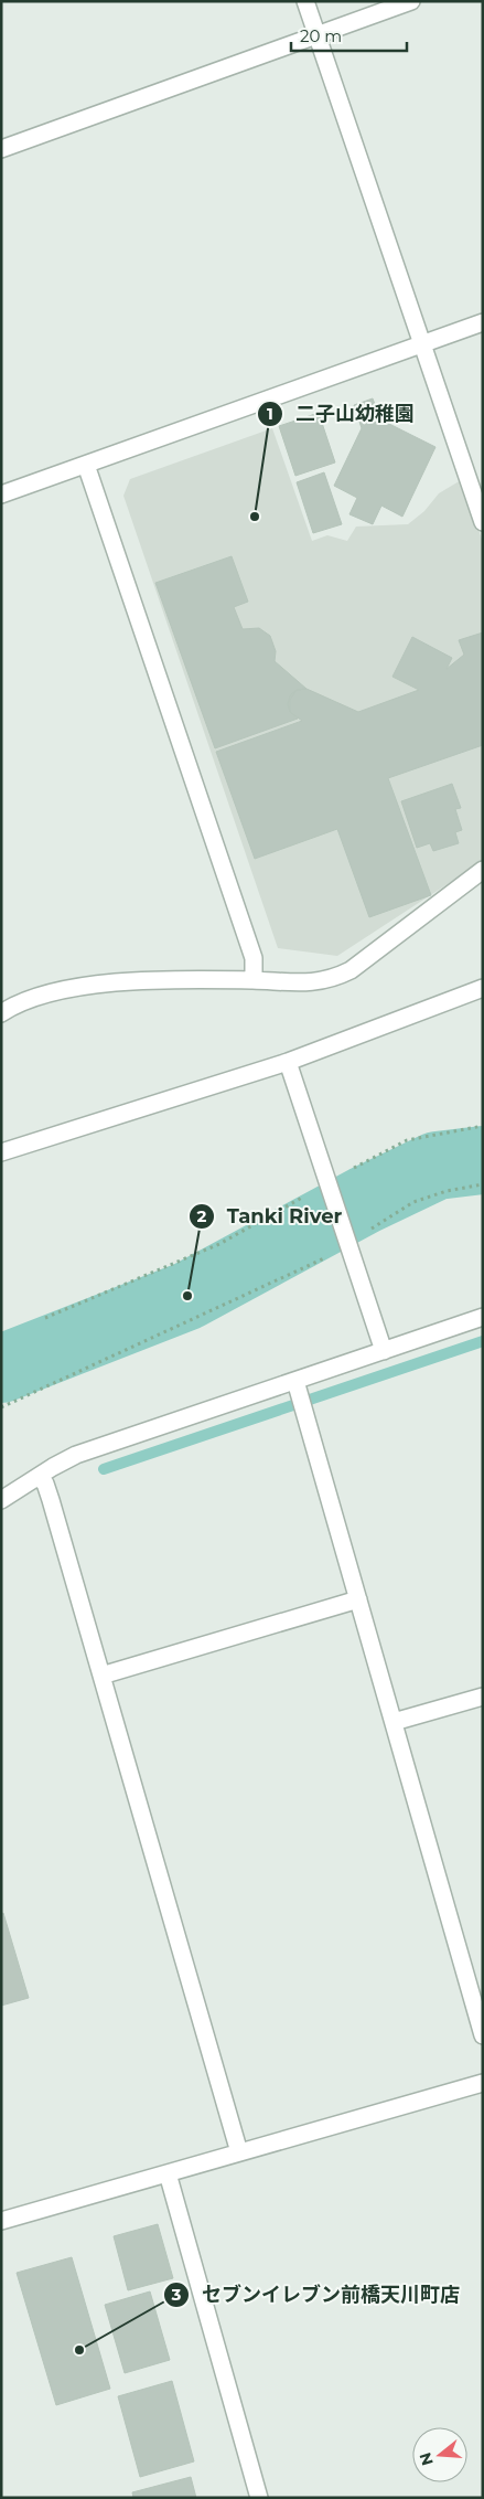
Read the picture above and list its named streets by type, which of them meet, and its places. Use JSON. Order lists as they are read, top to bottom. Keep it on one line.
{"places":["二子山幼稚園","Tanki River","セブンイレブン前橋天川町店"],"scale_bar":"20 m","north":"left"}
